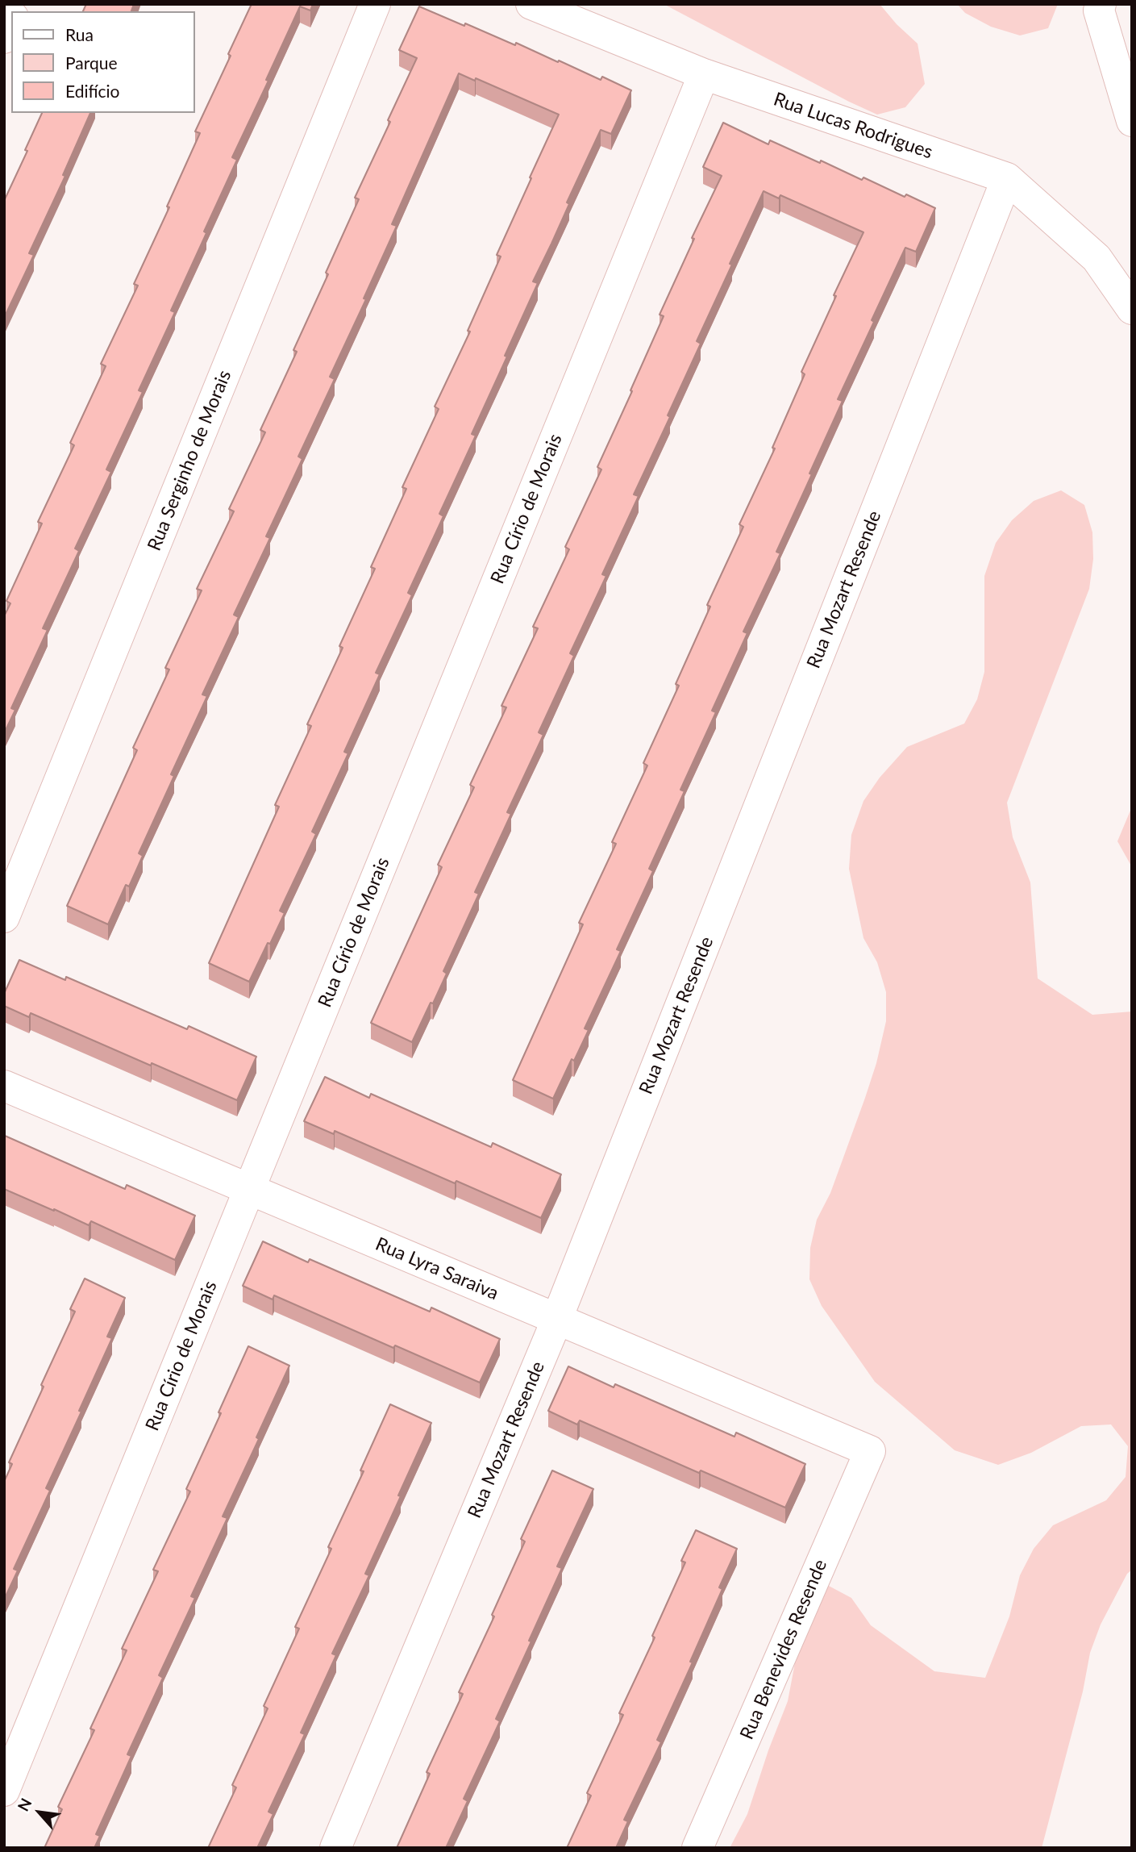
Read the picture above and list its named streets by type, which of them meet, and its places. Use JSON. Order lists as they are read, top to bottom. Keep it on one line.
{"streets":{"street":["Rua Lucas Rodrigues","Rua Serginho de Morais","Rua Círio de Morais","Rua Mozart Resende","Rua Lyra Saraiva","Rua Benevides Resende"]},"crossings":[["Rua Lucas Rodrigues","Rua Círio de Morais"],["Rua Lucas Rodrigues","Rua Mozart Resende"],["Rua Círio de Morais","Rua Lyra Saraiva"],["Rua Mozart Resende","Rua Lyra Saraiva"],["Rua Lyra Saraiva","Rua Benevides Resende"]],"legend":["Rua","Parque","Edifício"],"north":"top left"}
